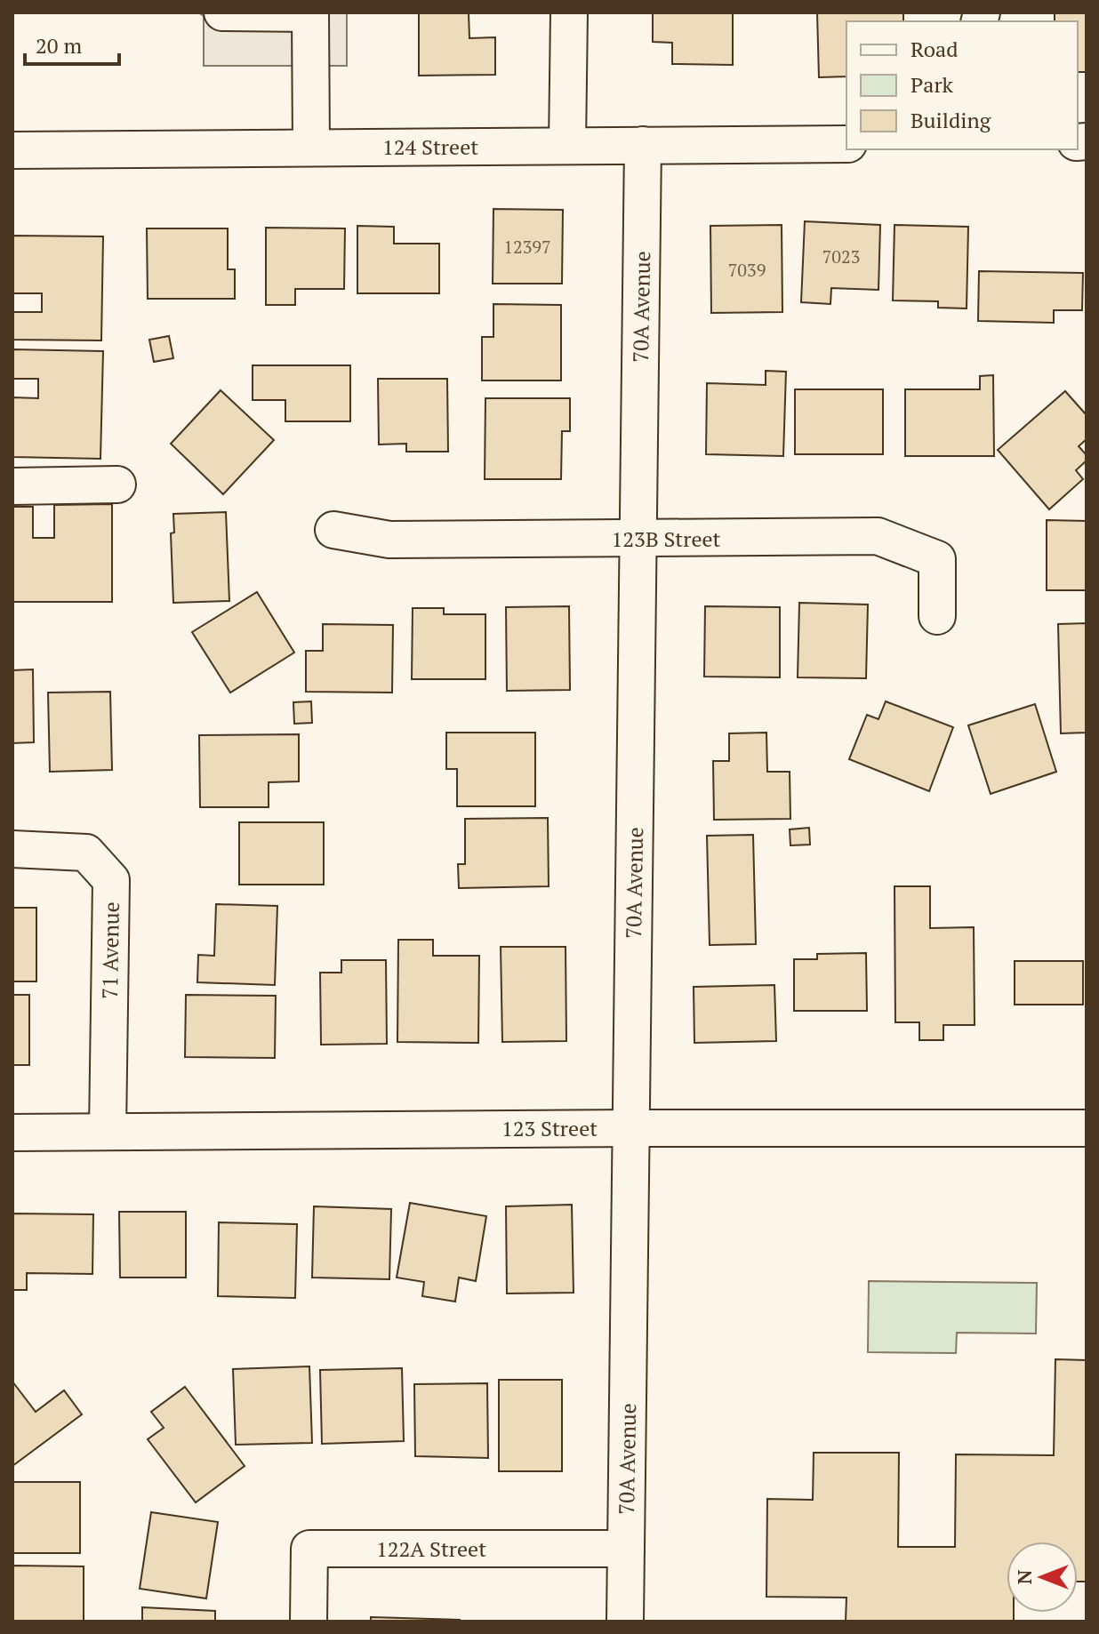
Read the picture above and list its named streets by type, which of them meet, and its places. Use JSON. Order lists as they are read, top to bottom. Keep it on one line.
{"streets":{"street":["124 Street","70A Avenue","123B Street","71 Avenue","123 Street","122A Street"]},"crossings":[["124 Street","70A Avenue"],["70A Avenue","123B Street"],["70A Avenue","123 Street"],["70A Avenue","122A Street"],["71 Avenue","123 Street"]],"house_numbers":["12397","7023","7039"],"legend":["Road","Park","Building"],"scale_bar":"20 m","north":"left"}
